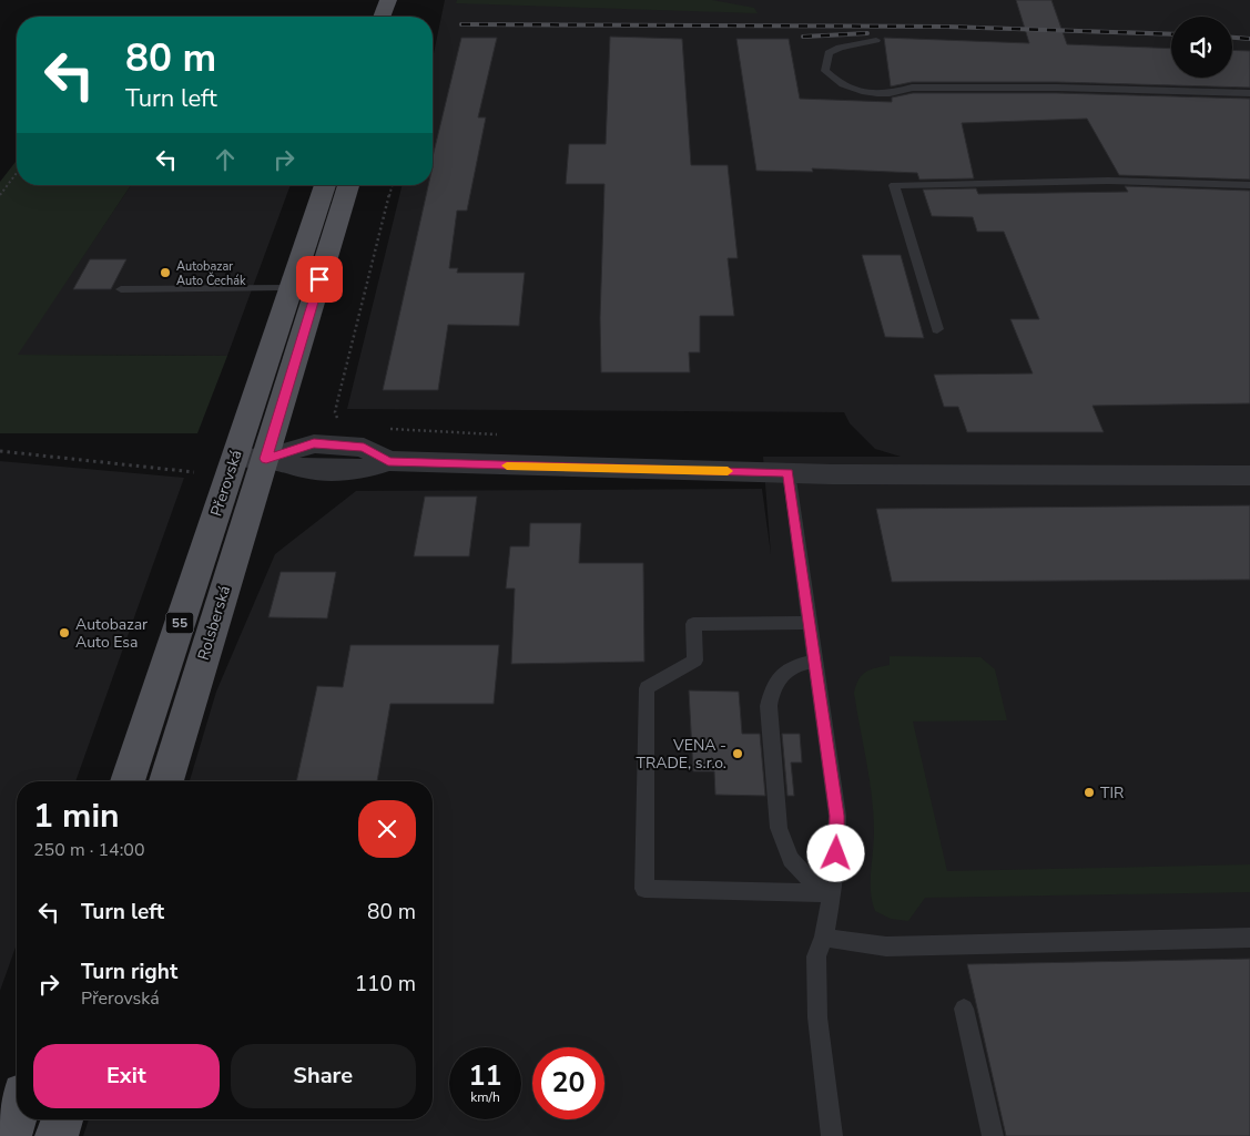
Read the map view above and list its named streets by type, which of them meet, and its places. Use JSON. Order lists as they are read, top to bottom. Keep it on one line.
{"streets":{"main road":["Přerovská","55","Rolsberská"]},"crossings":[["Přerovská","Rolsberská"]],"places":["Autobazar Auto Čechák","Autobazar Auto Esa","VENA - TRADE, s.r.o.","TIR"],"page":{"turn":["80 m","Turn left"],"heading":["1 min","250 m · 14:00"],"list":[{"name":"Turn left","value":"80 m"},{"name":"Turn right","note":"Přerovská","value":"110 m"}],"buttons":["Exit","Share"],"speed":"11 km/h","limit":"20"}}
